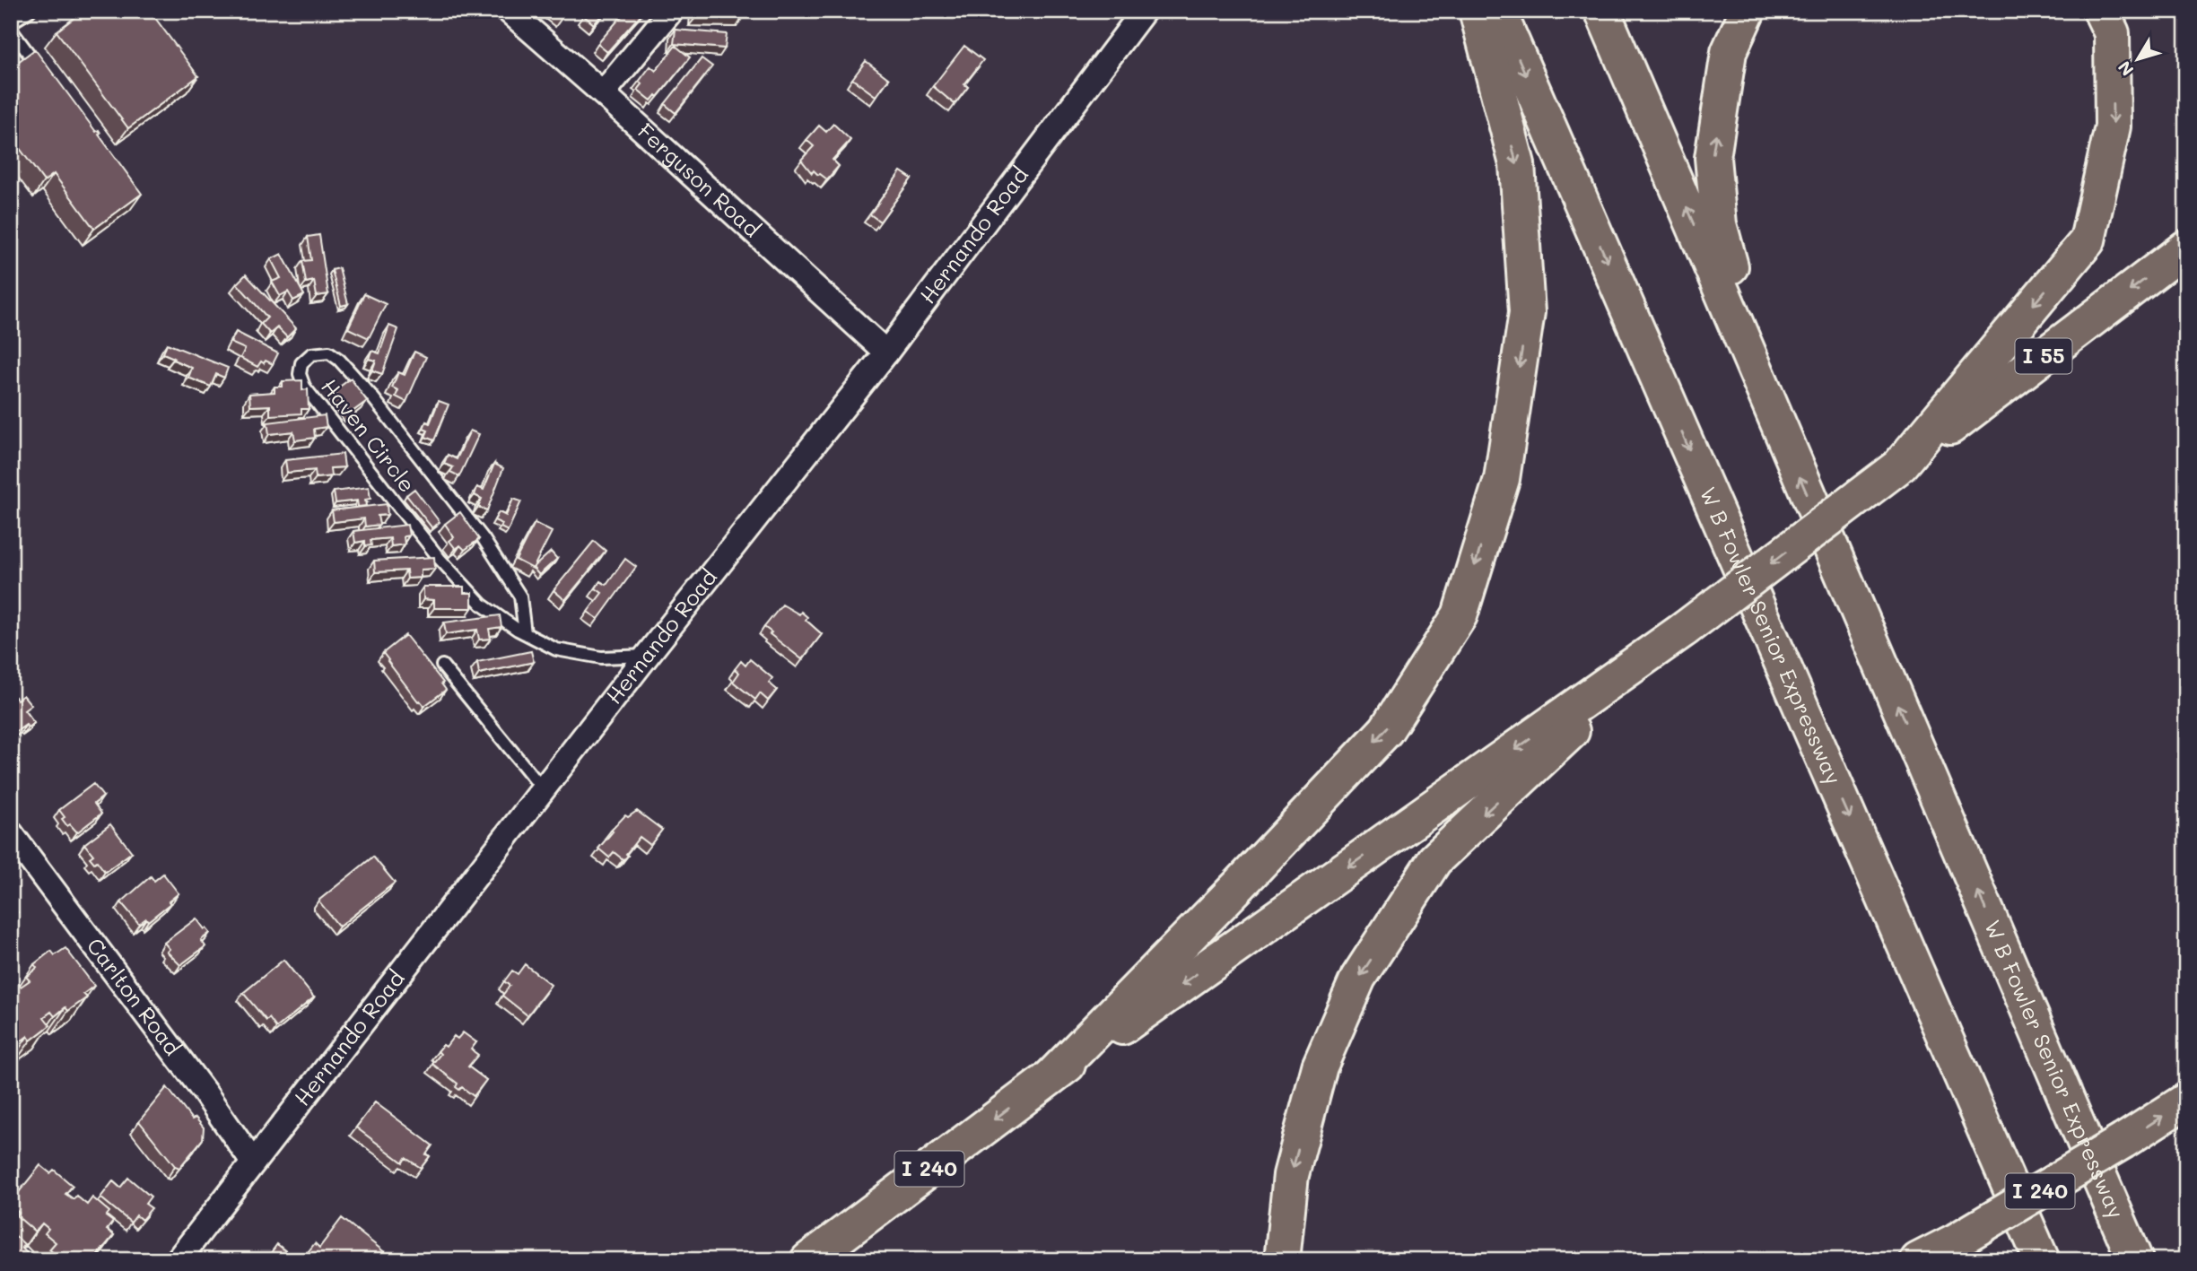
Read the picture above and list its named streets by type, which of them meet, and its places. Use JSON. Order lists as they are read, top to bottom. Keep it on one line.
{"streets":{"highway":["I 55","W B Fowler Senior Expressway","I 240"],"street":["Ferguson Road","Hernando Road","Carlton Road"],"lane":["Haven Circle"]},"crossings":[["Ferguson Road","Hernando Road"],["Hernando Road","Haven Circle"],["Hernando Road","Carlton Road"]],"north":"bottom left"}
